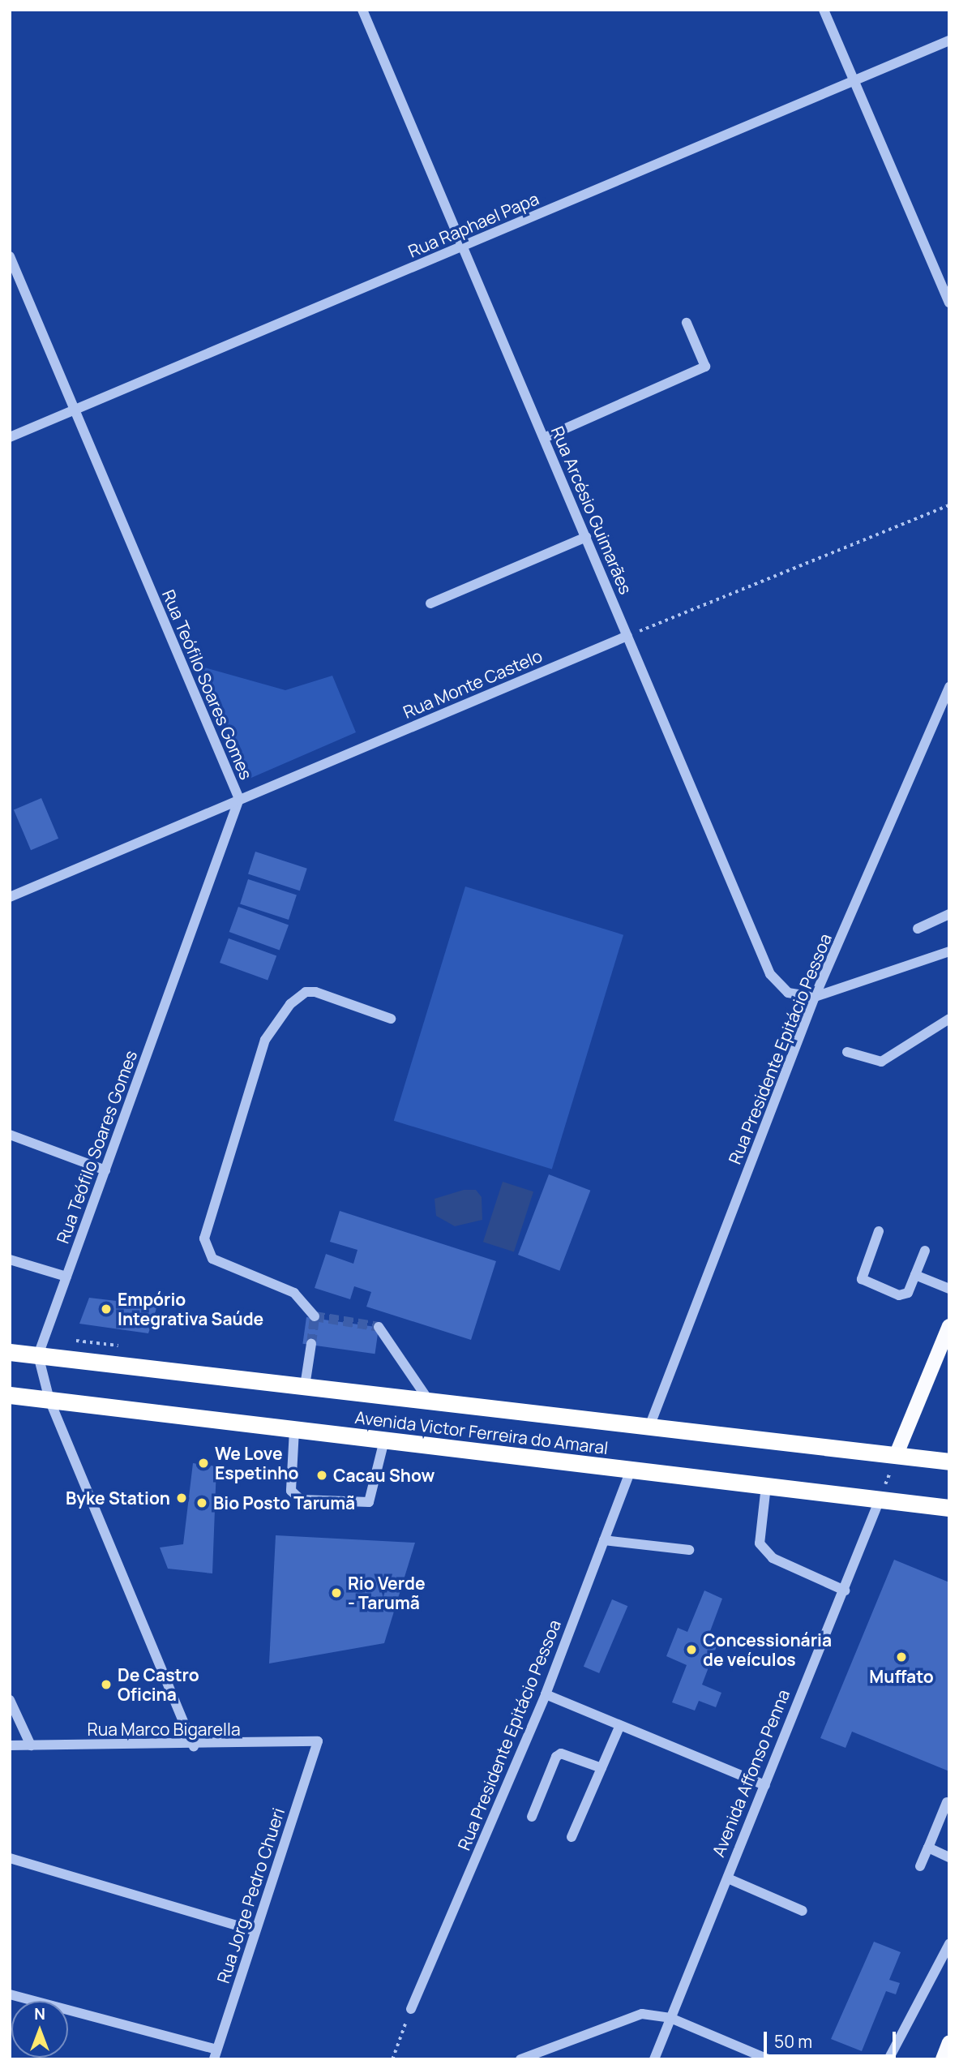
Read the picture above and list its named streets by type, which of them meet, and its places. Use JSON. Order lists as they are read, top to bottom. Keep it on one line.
{"streets":{"highway":["Avenida Victor Ferreira do Amaral"],"street":["Rua Raphael Papa","Rua Arcésio Guimarães","Rua Monte Castelo","Rua Teófilo Soares Gomes","Rua Presidente Epitácio Pessoa","Rua Marco Bigarella","Avenida Affonso Penna","Rua Jorge Pedro Chueri"]},"crossings":[["Rua Raphael Papa","Rua Arcésio Guimarães"],["Rua Raphael Papa","Rua Teófilo Soares Gomes"],["Rua Arcésio Guimarães","Rua Monte Castelo"],["Rua Arcésio Guimarães","Rua Presidente Epitácio Pessoa"],["Rua Monte Castelo","Rua Teófilo Soares Gomes"],["Rua Teófilo Soares Gomes","Avenida Victor Ferreira do Amaral"],["Rua Presidente Epitácio Pessoa","Avenida Victor Ferreira do Amaral"],["Avenida Victor Ferreira do Amaral","Avenida Affonso Penna"],["Rua Marco Bigarella","Rua Jorge Pedro Chueri"]],"places":["Empório Integrativa Saúde","We Love Espetinho","Cacau Show","Byke Station","Bio Posto Tarumã","Rio Verde - Tarumã","Concessionária de veículos","Muffato","De Castro Oficina"],"scale_bar":"50 m","north":"top"}
